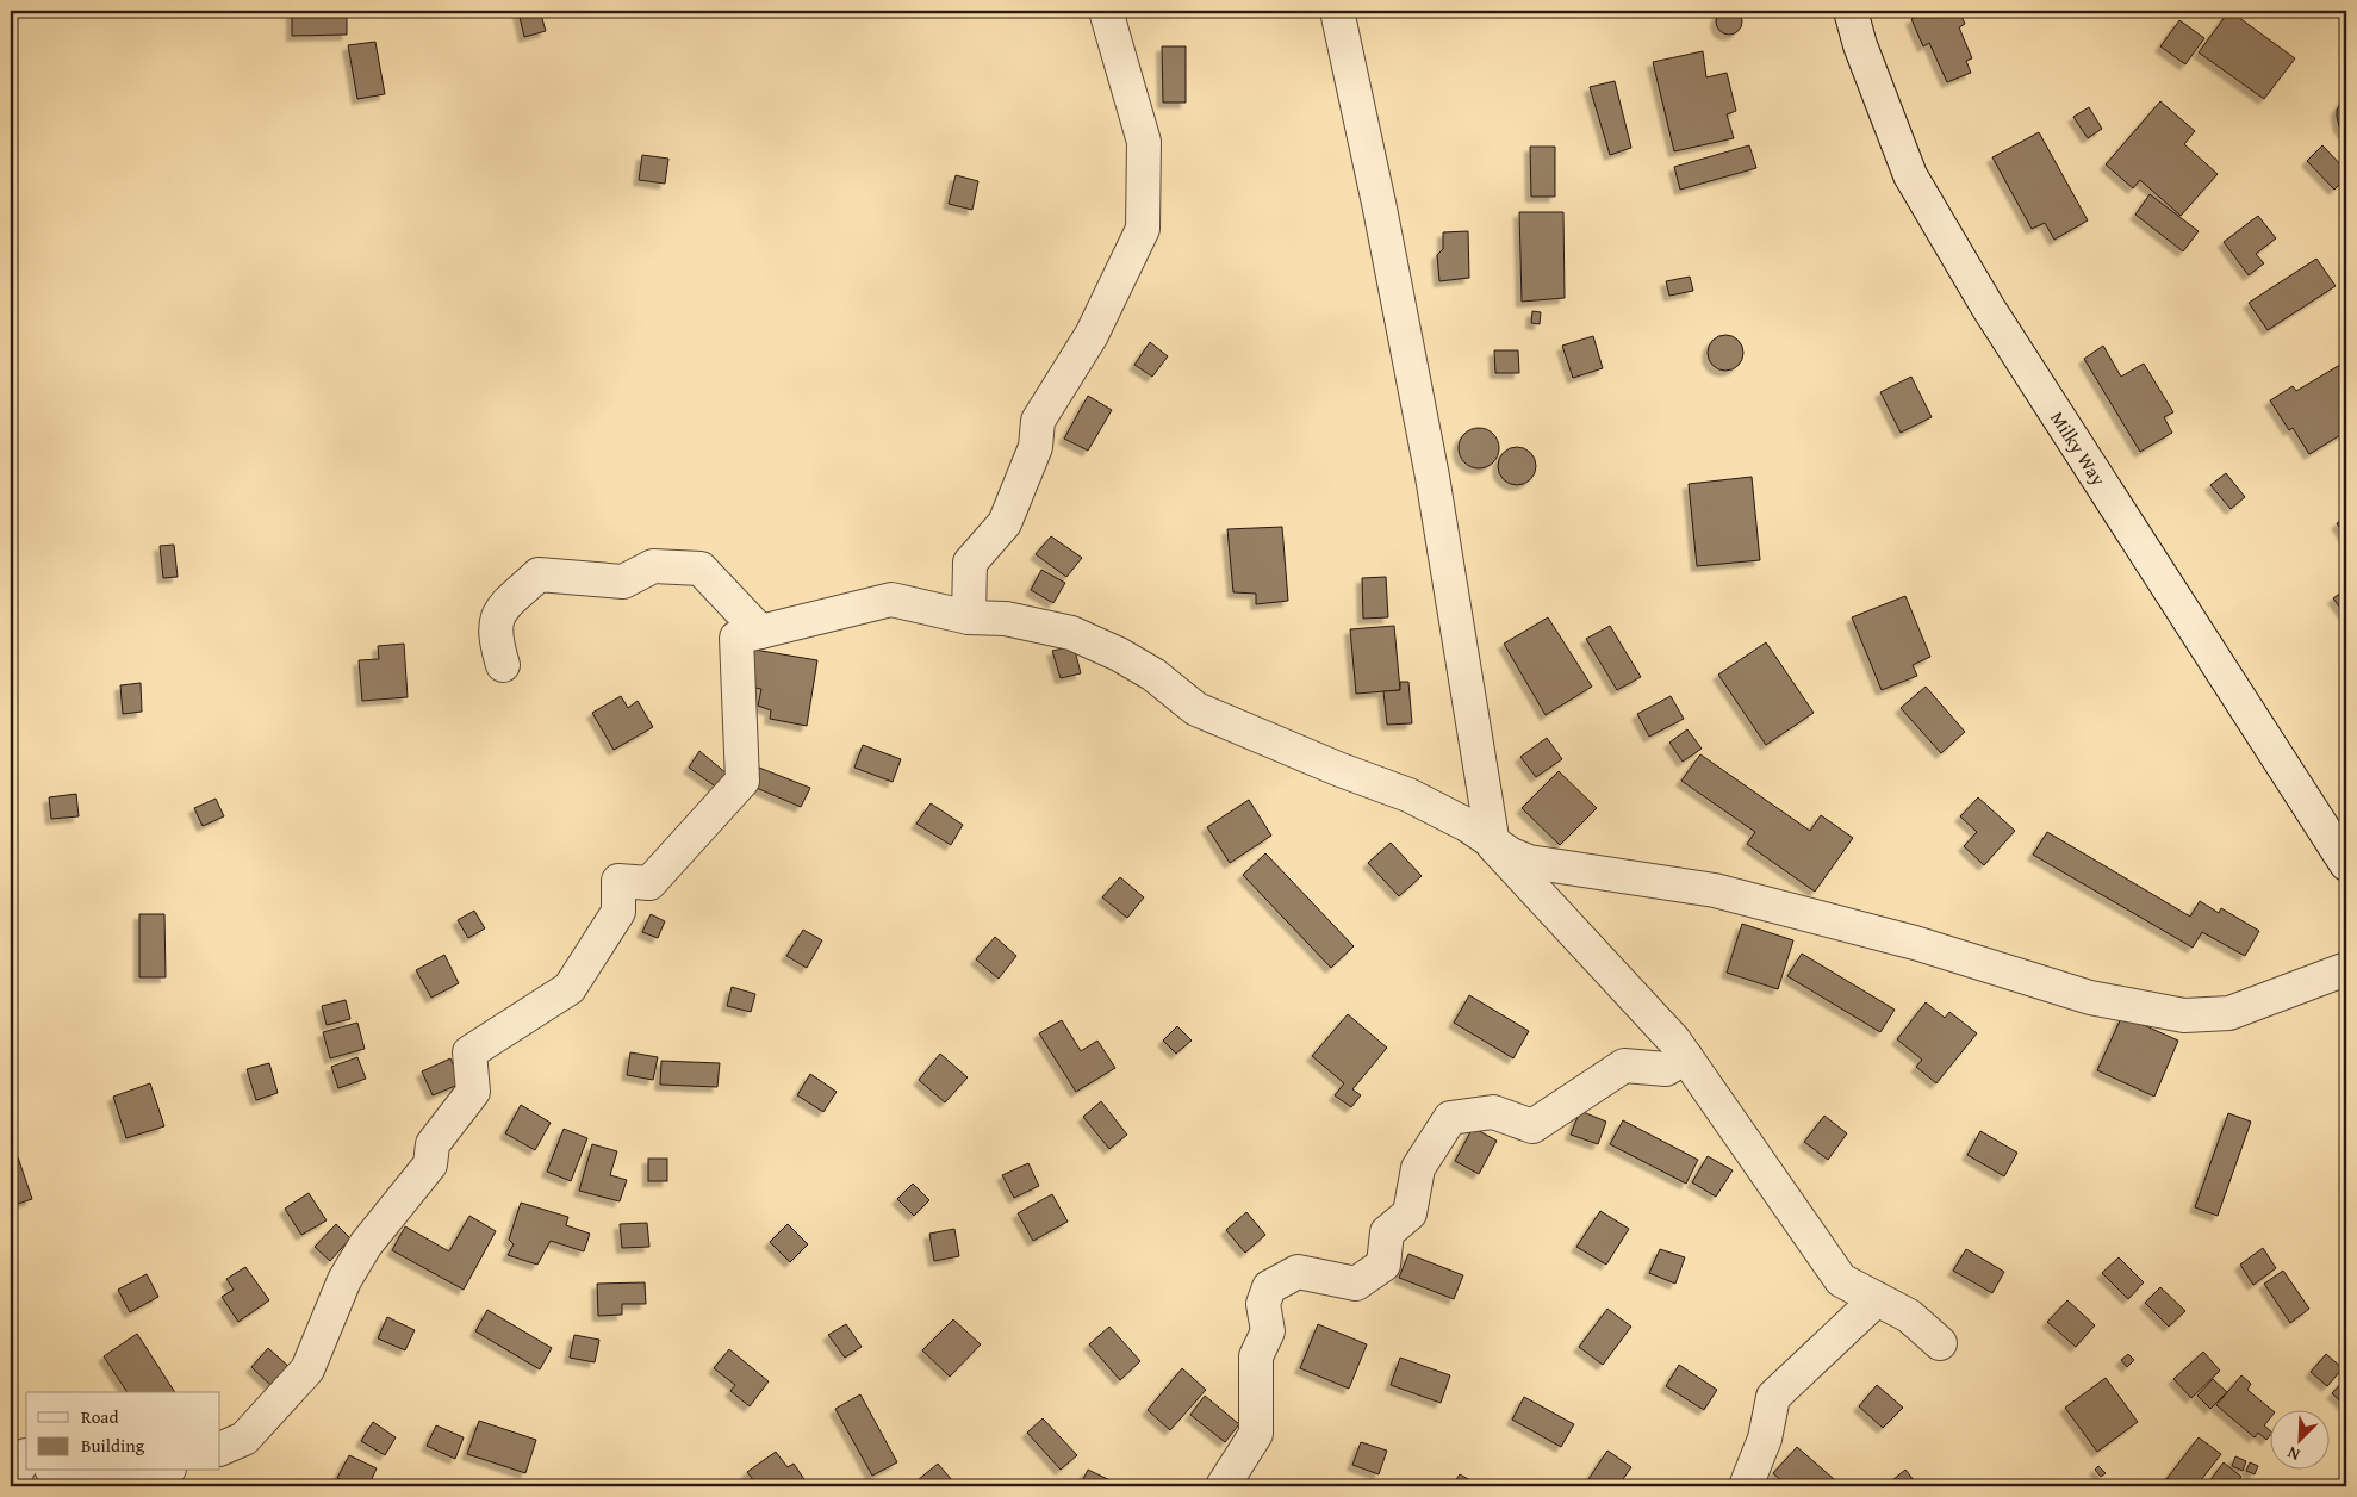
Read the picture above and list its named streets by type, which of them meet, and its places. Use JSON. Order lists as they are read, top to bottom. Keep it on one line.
{"streets":{"street":["Milky Way"]},"legend":["Road","Building"],"north":"bottom left"}
